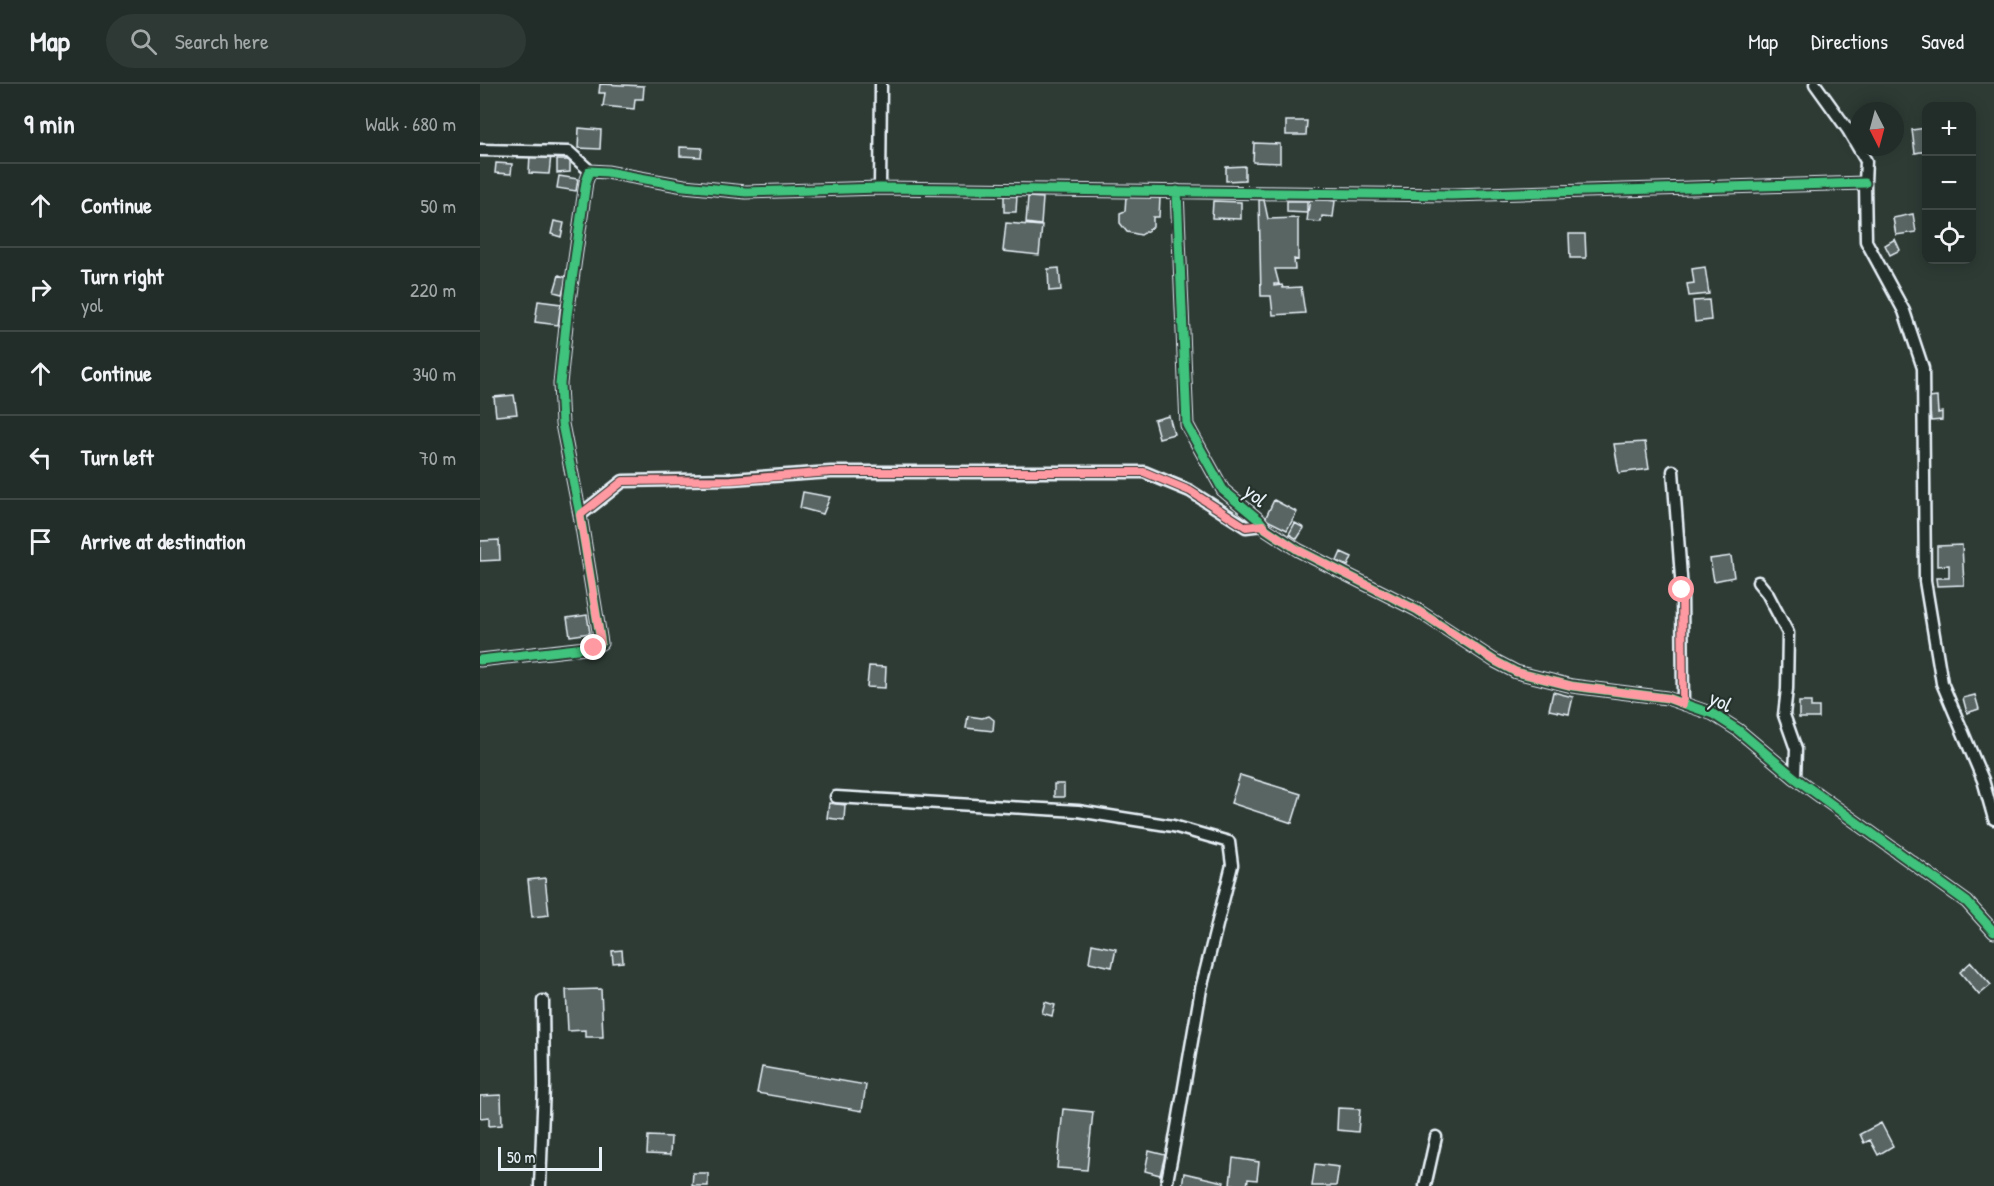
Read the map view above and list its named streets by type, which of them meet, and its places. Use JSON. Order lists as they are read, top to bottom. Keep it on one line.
{"streets":{"street":["yol"]},"scale_bar":"50 m","north":"bottom","page":{"header":"Map","search":"Search here","nav":["Map","Directions","Saved"],"heading":["9 min","Walk · 680 m"],"map_buttons":["+","−"],"list":[["Continue","50 m"],["Turn right","yol","220 m"],["Continue","340 m"],["Turn left","70 m"],"Arrive at destination"],"scale":"50 m"}}
